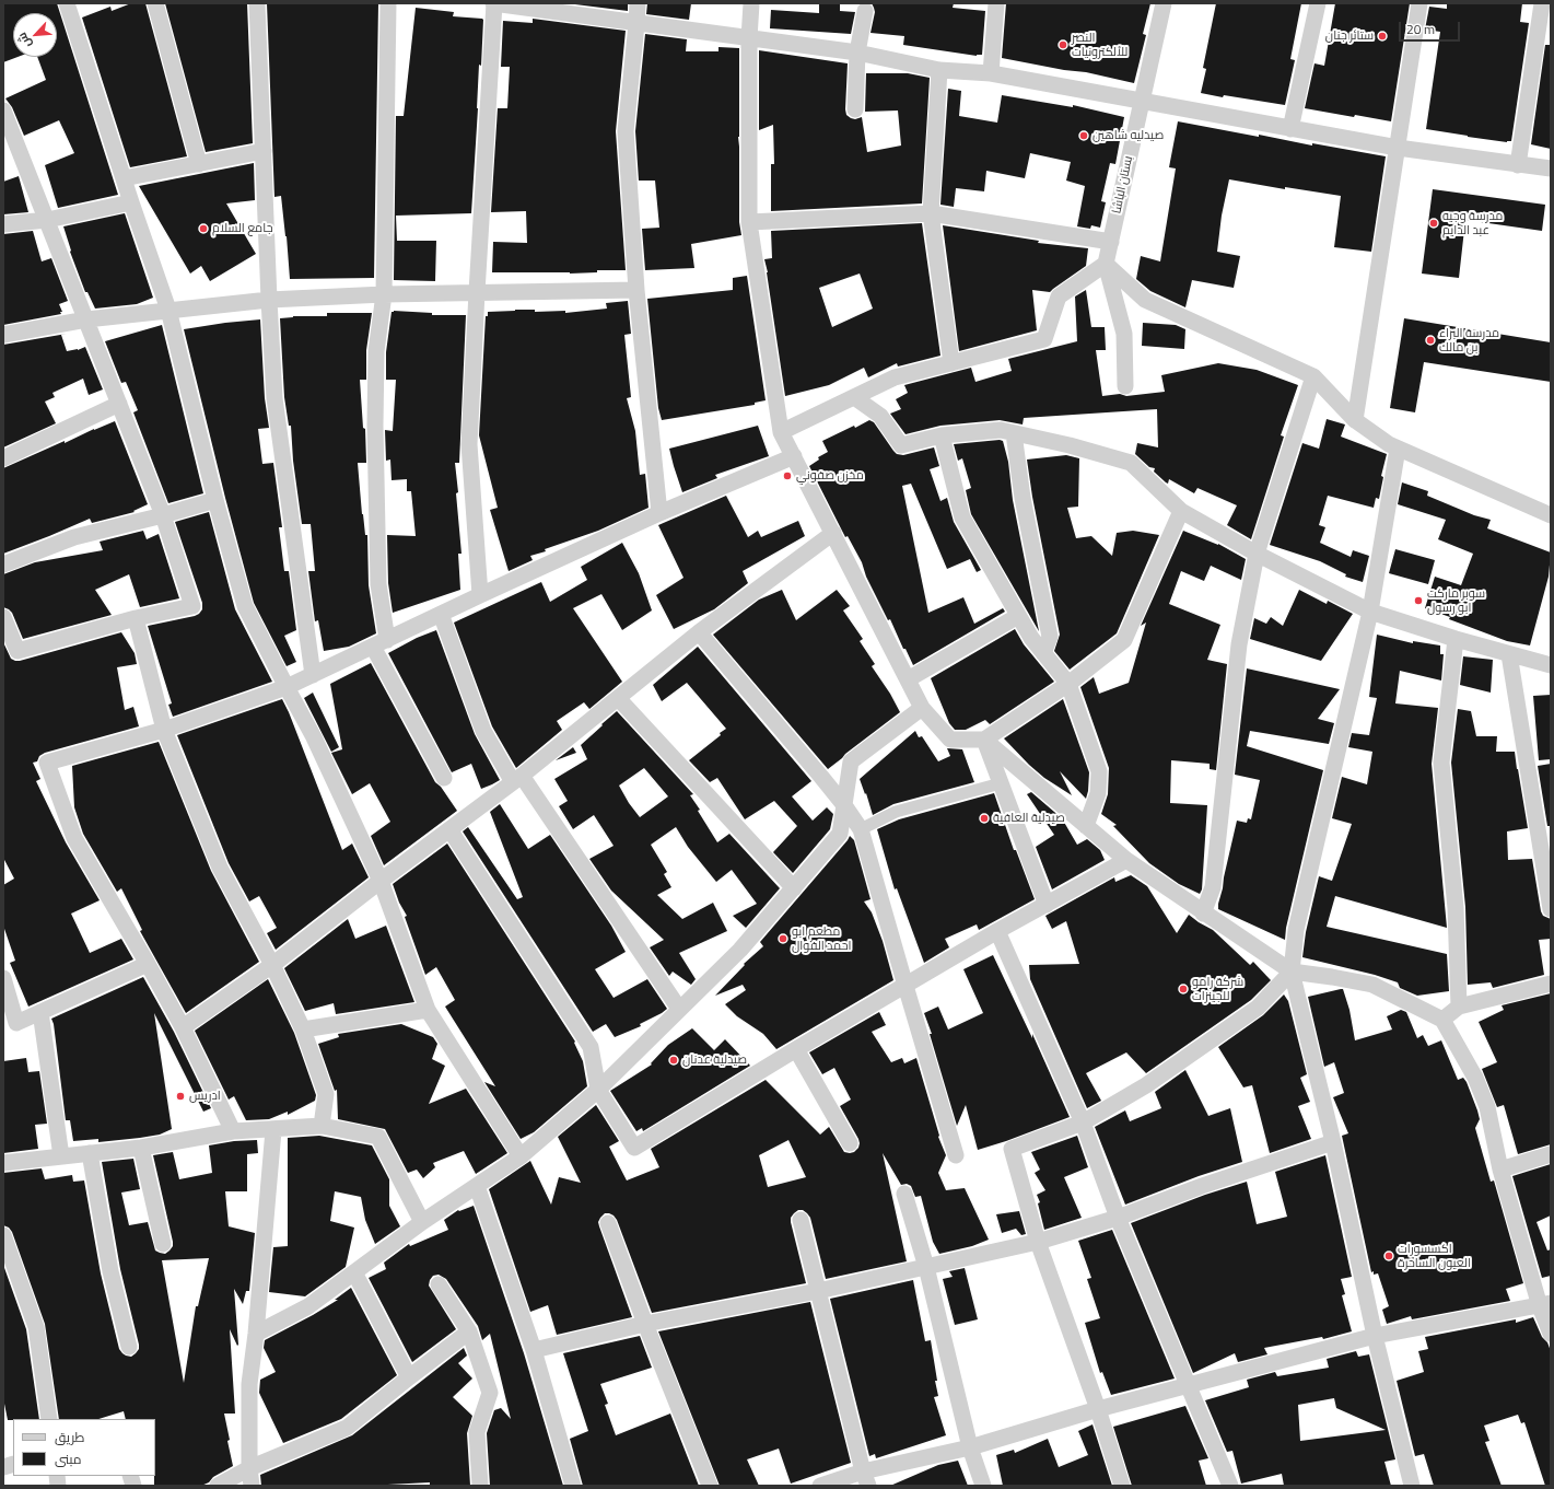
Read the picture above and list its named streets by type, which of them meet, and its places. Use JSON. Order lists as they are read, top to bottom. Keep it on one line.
{"streets":{"street":["بستان الباشا"]},"places":["ستائر جنان","النصر للألكترونيات","صيدليه شاهين","مدرسة وجيه عبد الدايم","جامع السلام","مدرسة البراء بن مالك","مخزن صفوني","سوبر ماركت ابو رسول","صيدلية العافية","مطعم ابو احمد الفوال","شركة رامو للجينزات","صيدلية عدنان","ادريس","اكسسورات العيون الساحرة"],"legend":["طريق","مبنى"],"scale_bar":"20 m","north":"bottom left"}
